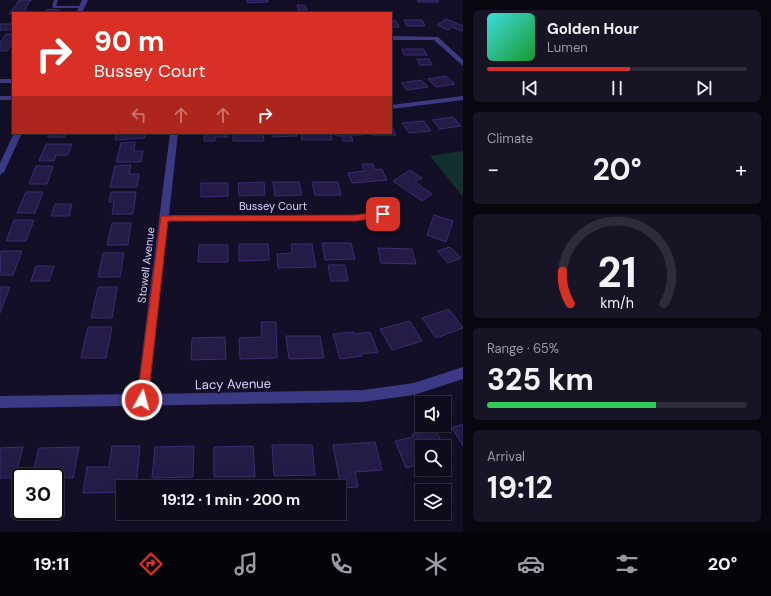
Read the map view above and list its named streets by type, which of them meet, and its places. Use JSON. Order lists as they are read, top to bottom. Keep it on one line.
{"streets":{"street":["Bussey Court","Stowell Avenue","Lacy Avenue"]},"crossings":[["Bussey Court","Stowell Avenue"],["Stowell Avenue","Lacy Avenue"]],"page":{"turn":["90 m","Bussey Court"],"song":["Golden Hour","Lumen"],"tile":["Climate",["Range · 65%","325 km"],["Arrival","19:12"]],"heat":["−","20°","+"],"limit":"30","trip":"19:12 · 1 min · 200 m","tabs":["19:11","20°"],"gauge":["21","km/h"]}}
